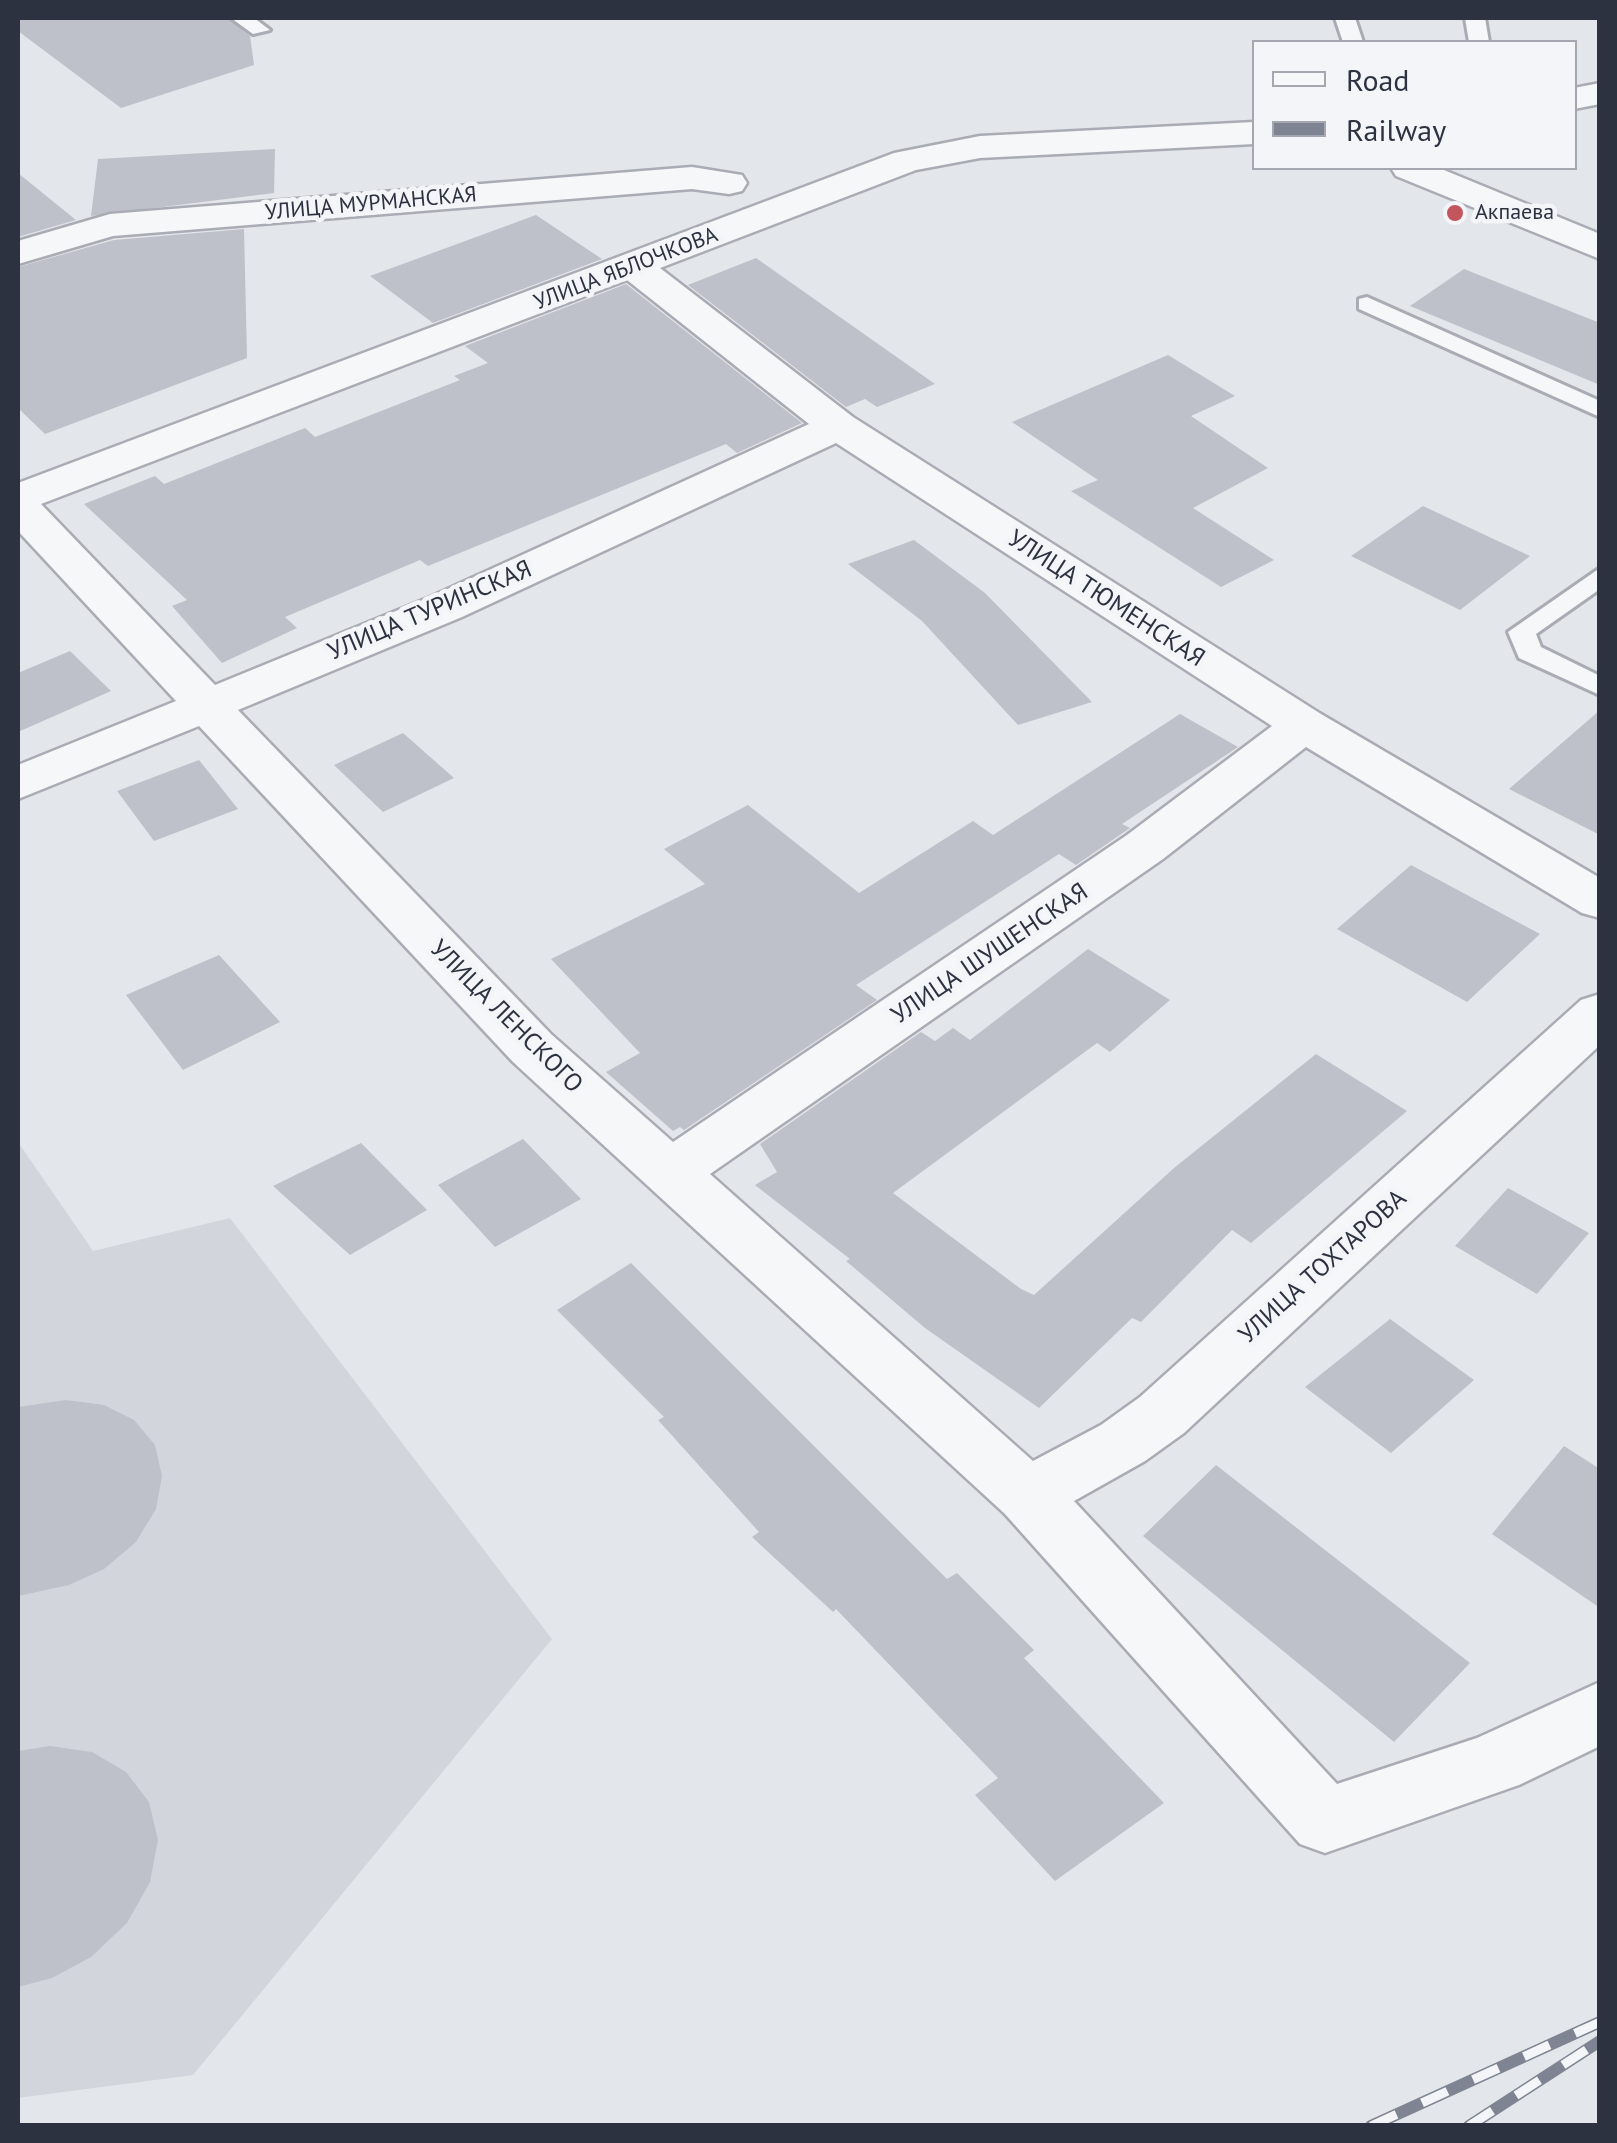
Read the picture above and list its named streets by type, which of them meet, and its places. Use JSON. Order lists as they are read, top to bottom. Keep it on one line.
{"streets":{"street":["УЛИЦА МУРМАНСКАЯ","УЛИЦА ЯБЛОЧКОВА","УЛИЦА ТЮМЕНСКАЯ","УЛИЦА ТУРИНСКАЯ","УЛИЦА ШУШЕНСКАЯ","УЛИЦА ЛЕНСКОГО","УЛИЦА ТОХТАРОВА"]},"crossings":[["УЛИЦА ЯБЛОЧКОВА","УЛИЦА ТЮМЕНСКАЯ"],["УЛИЦА ТЮМЕНСКАЯ","УЛИЦА ТУРИНСКАЯ"],["УЛИЦА ТЮМЕНСКАЯ","УЛИЦА ШУШЕНСКАЯ"],["УЛИЦА ТУРИНСКАЯ","УЛИЦА ЛЕНСКОГО"],["УЛИЦА ШУШЕНСКАЯ","УЛИЦА ЛЕНСКОГО"],["УЛИЦА ЛЕНСКОГО","УЛИЦА ТОХТАРОВА"]],"places":["Акпаева"],"legend":["Road","Railway"]}
